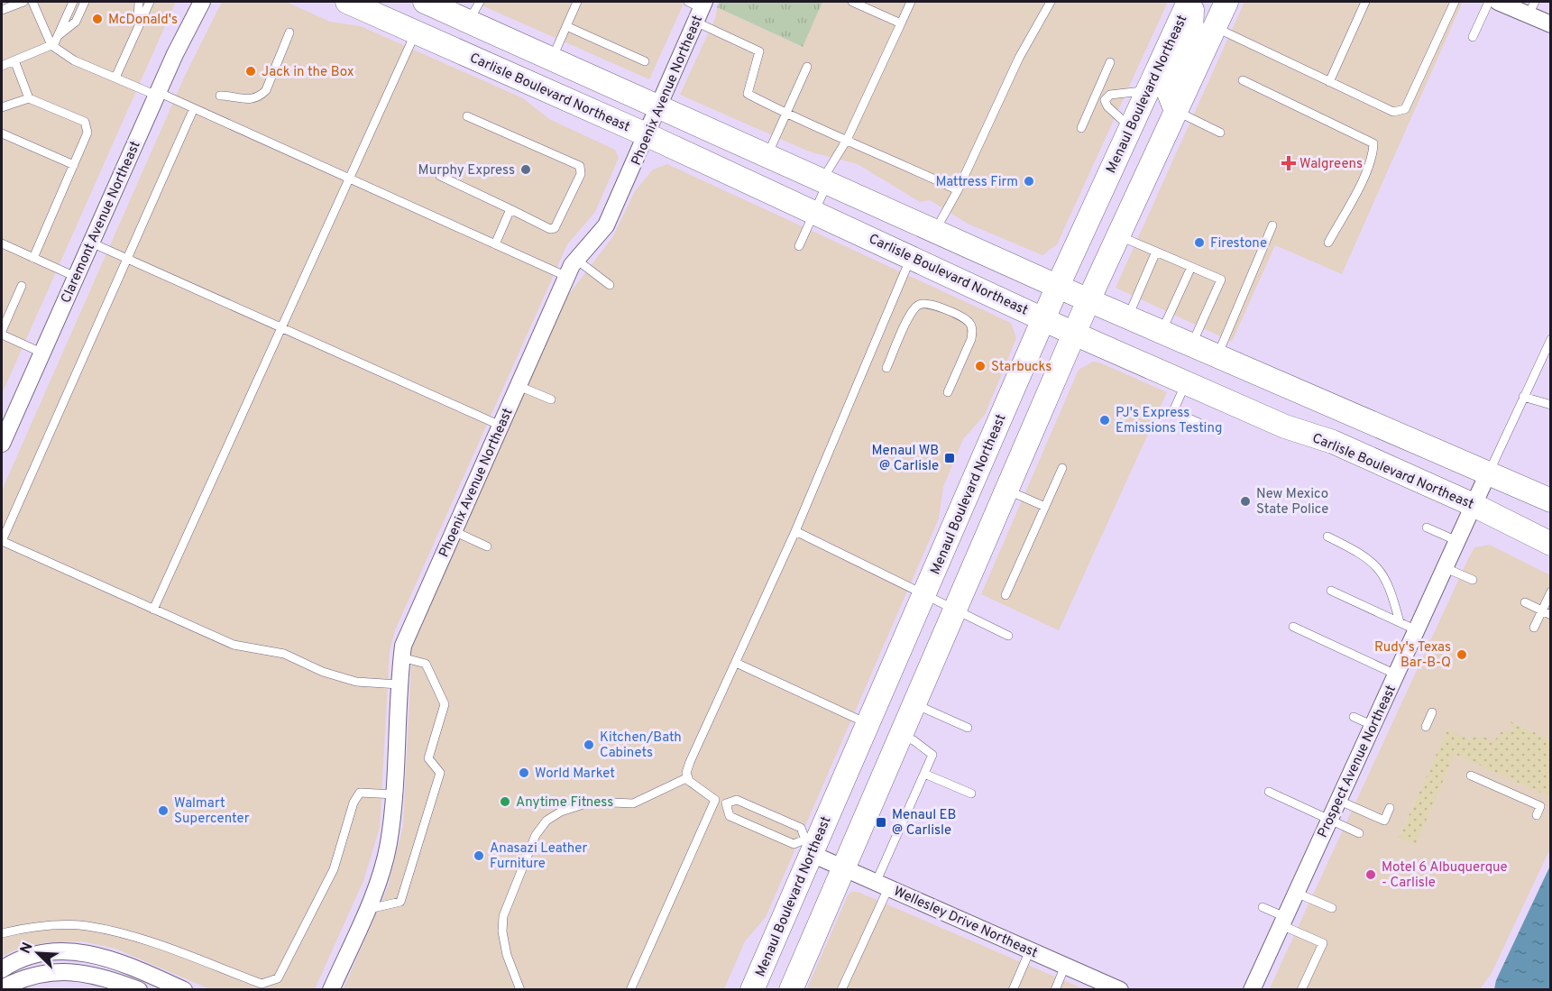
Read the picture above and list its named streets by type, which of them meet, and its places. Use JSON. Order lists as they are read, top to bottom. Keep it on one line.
{"streets":{"main road":["Carlisle Boulevard Northeast","Menaul Boulevard Northeast"],"street":["Phoenix Avenue Northeast","Claremont Avenue Northeast","Prospect Avenue Northeast","Wellesley Drive Northeast"]},"crossings":[["Phoenix Avenue Northeast","Carlisle Boulevard Northeast"],["Carlisle Boulevard Northeast","Menaul Boulevard Northeast"],["Carlisle Boulevard Northeast","Prospect Avenue Northeast"],["Menaul Boulevard Northeast","Wellesley Drive Northeast"]],"places":{"other":["McDonald's","Jack in the Box","Murphy Express","Mattress Firm","Firestone","Starbucks","PJ's Express Emissions Testing","New Mexico State Police","Rudy's Texas Bar-B-Q","Kitchen/Bath Cabinets","World Market","Anytime Fitness","Walmart Supercenter","Anasazi Leather Furniture","Motel 6 Albuquerque - Carlisle"],"health":["Walgreens"],"transit":["Menaul WB @ Carlisle","Menaul EB @ Carlisle"]},"north":"top left"}
